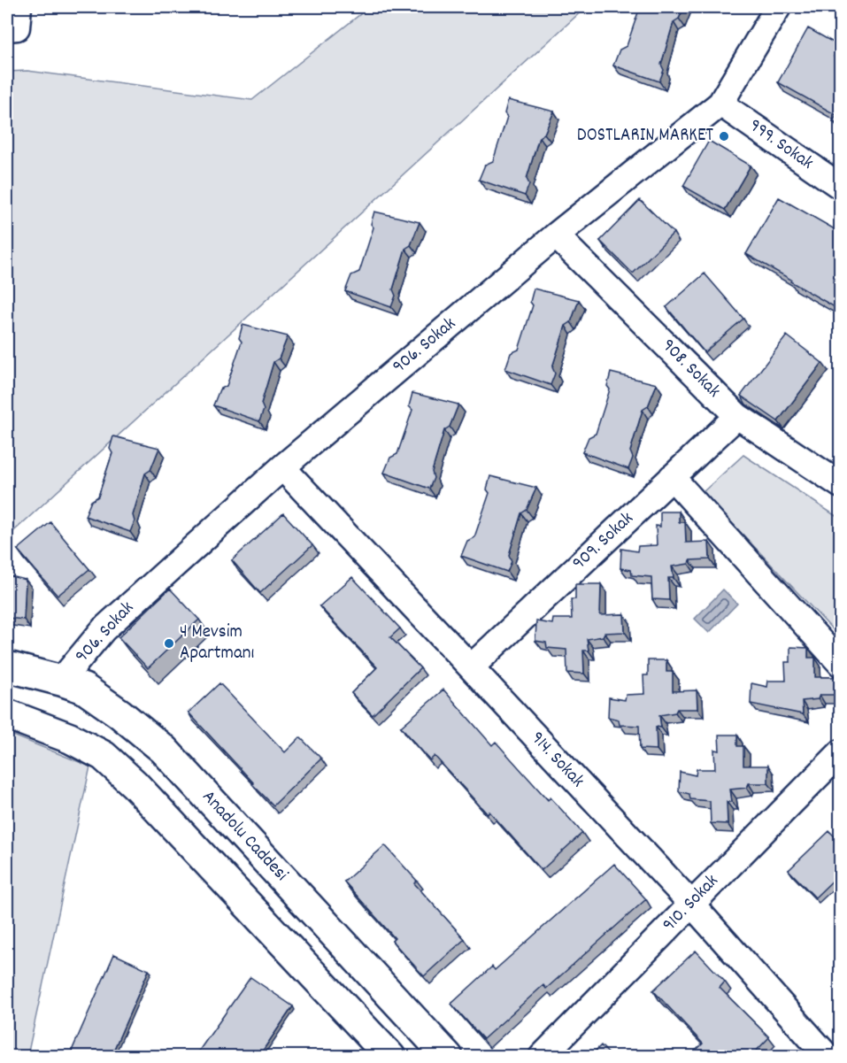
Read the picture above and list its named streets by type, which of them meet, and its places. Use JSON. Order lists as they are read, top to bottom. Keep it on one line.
{"streets":{"main road":["Anadolu Caddesi"],"street":["999. Sokak","906. Sokak","908. Sokak","909. Sokak","914. Sokak","910. Sokak"]},"crossings":[["999. Sokak","906. Sokak"],["906. Sokak","908. Sokak"],["906. Sokak","914. Sokak"],["906. Sokak","Anadolu Caddesi"],["908. Sokak","909. Sokak"],["909. Sokak","914. Sokak"],["914. Sokak","910. Sokak"]],"places":["DOSTLARIN MARKET","4 Mevsim Apartmanı"]}
